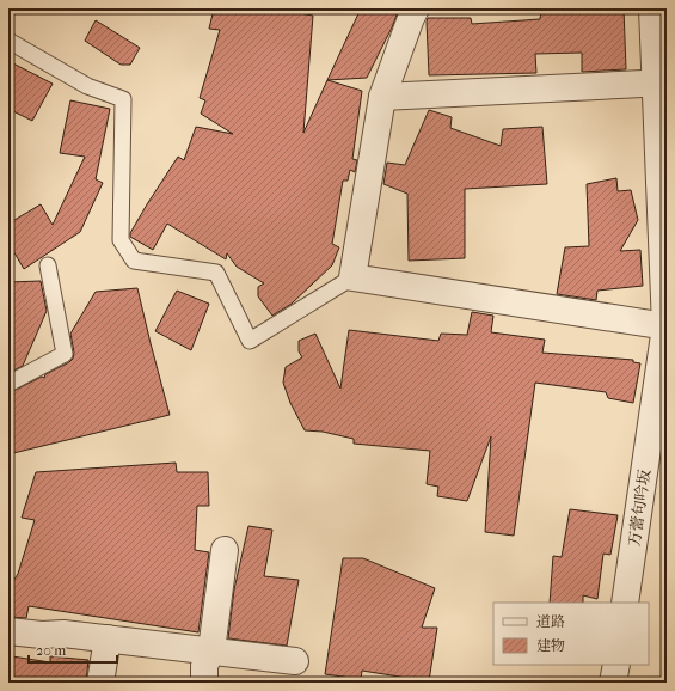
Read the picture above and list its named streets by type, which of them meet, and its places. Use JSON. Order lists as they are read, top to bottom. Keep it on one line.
{"streets":{"street":["万蕾句吟坂"]},"legend":["道路","建物"],"scale_bar":"20 m"}
